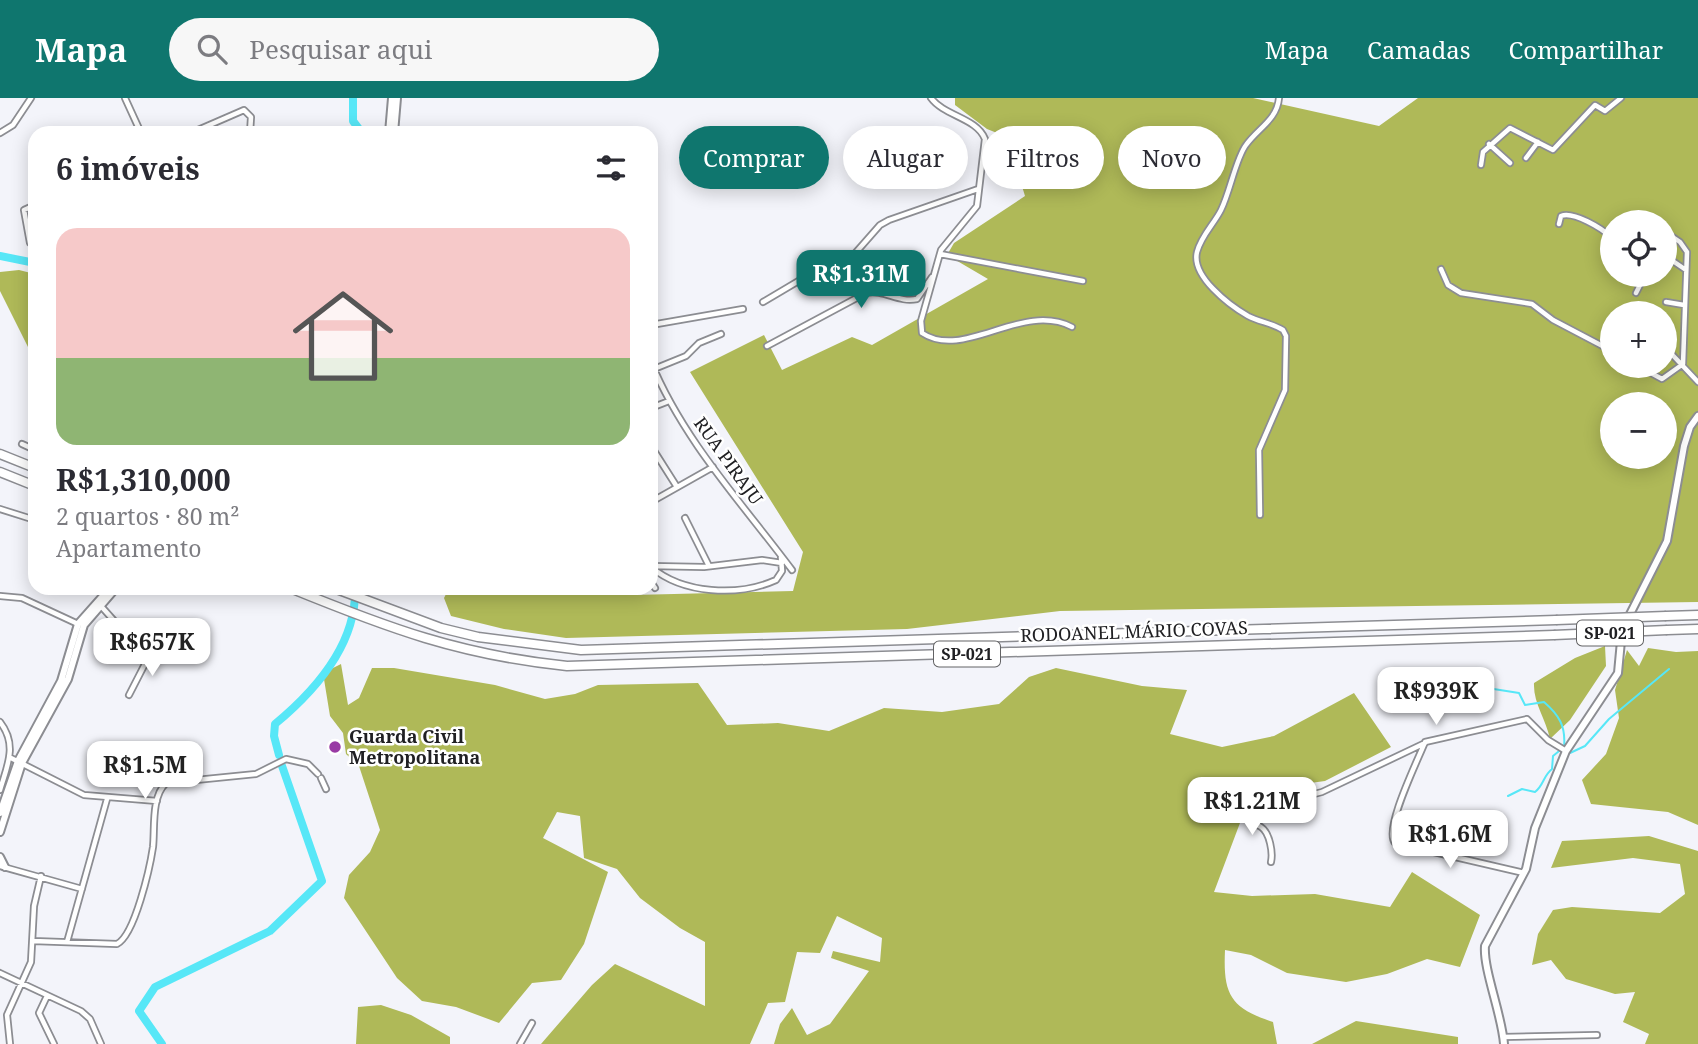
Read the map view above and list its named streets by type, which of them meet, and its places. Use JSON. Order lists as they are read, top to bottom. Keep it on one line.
{"streets":{"highway":["RODOANEL MÁRIO COVAS","SP-021"],"street":["RUA PIRAJU"]},"places":["Guarda Civil Metropolitana"],"page":{"header":"Mapa","search":"Pesquisar aqui","nav":["Mapa","Camadas","Compartilhar"],"chip":["Comprar","Alugar","Filtros","Novo"],"heading":"6 imóveis","map_buttons":["+","−"],"list":[{"name":"R$1,310,000","note":"2 quartos · 80 m² · Apartamento"}],"price":["R$1.31M","R$657K","R$939K","R$1.5M","R$1.21M","R$1.6M"]}}
